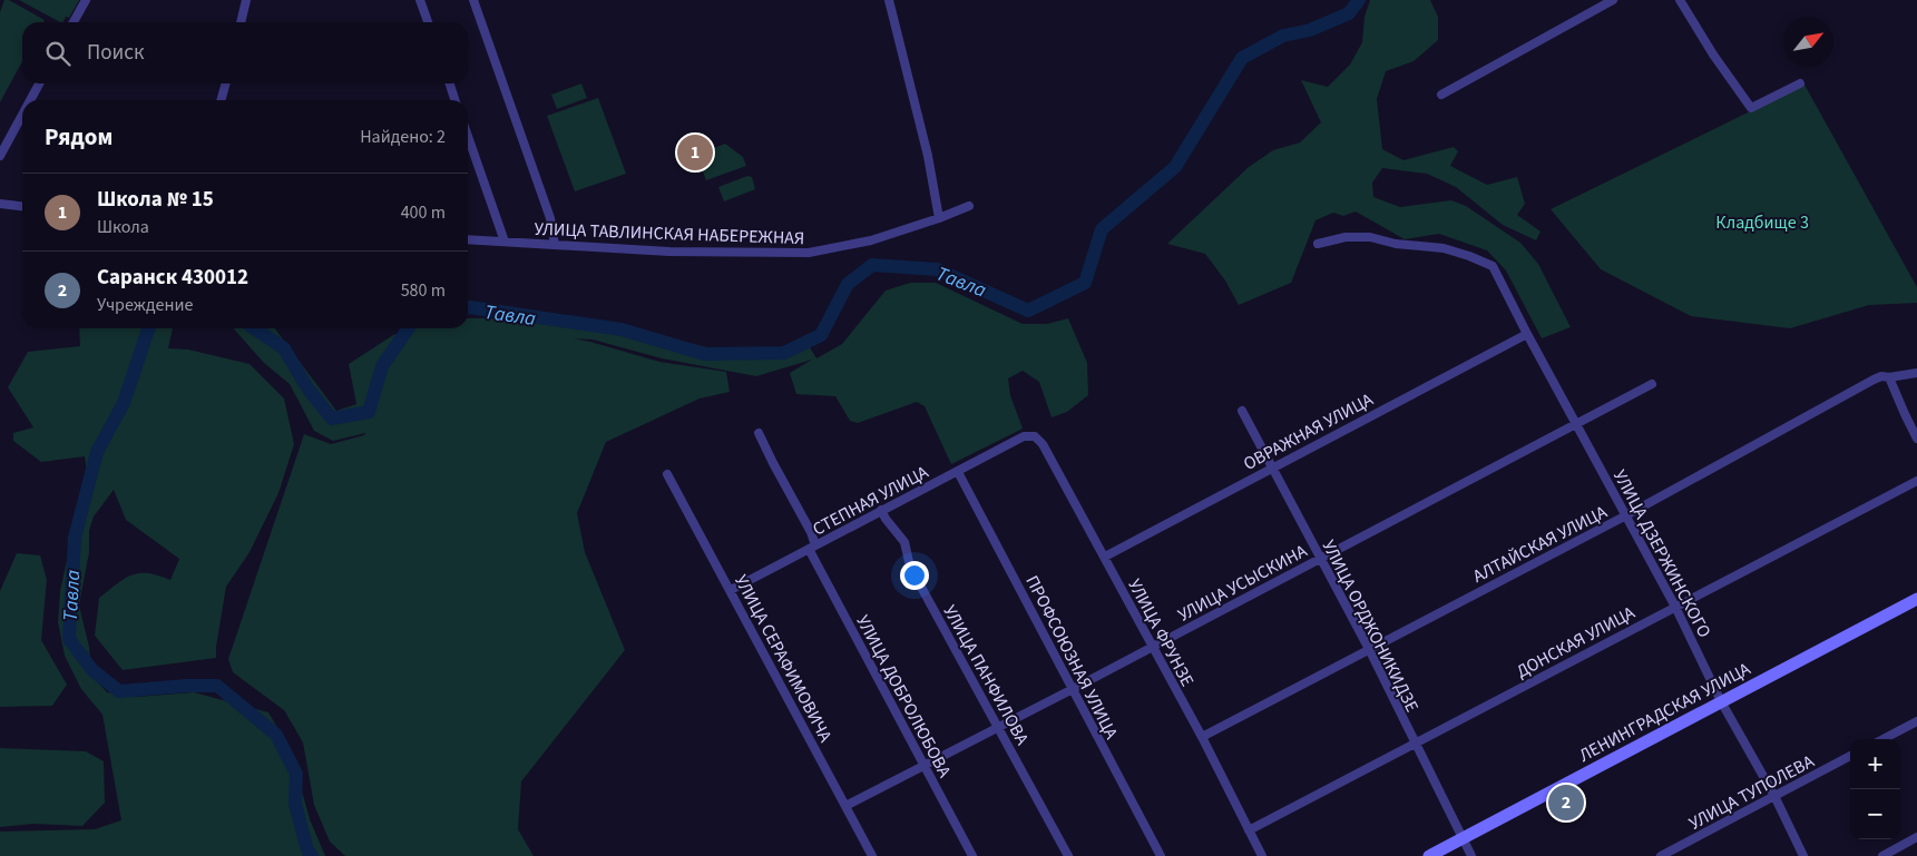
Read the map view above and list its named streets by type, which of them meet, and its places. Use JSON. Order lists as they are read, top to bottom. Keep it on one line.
{"streets":{"street":["УЛИЦА ТАВЛИНСКАЯ НАБЕРЕЖНАЯ","ОВРАЖНАЯ УЛИЦА","СТЕПНАЯ УЛИЦА","АЛТАЙСКАЯ УЛИЦА","УЛИЦА ДЗЕРЖИНСКОГО","УЛИЦА УСЫСКИНА","УЛИЦА ОРДЖОНИКИДЗЕ","УЛИЦА ФРУНЗЕ","ДОНСКАЯ УЛИЦА","ПРОФСОЮЗНАЯ УЛИЦА","УЛИЦА СЕРАФИМОВИЧА","УЛИЦА ПАНФИЛОВА","УЛИЦА ДОБРОЛЮБОВА","ЛЕНИНГРАДСКАЯ УЛИЦА","УЛИЦА ТУПОЛЕВА"]},"crossings":[["ОВРАЖНАЯ УЛИЦА","УЛИЦА ДЗЕРЖИНСКОГО"],["ОВРАЖНАЯ УЛИЦА","УЛИЦА ОРДЖОНИКИДЗЕ"],["ОВРАЖНАЯ УЛИЦА","УЛИЦА ФРУНЗЕ"],["СТЕПНАЯ УЛИЦА","УЛИЦА ФРУНЗЕ"],["СТЕПНАЯ УЛИЦА","ПРОФСОЮЗНАЯ УЛИЦА"],["СТЕПНАЯ УЛИЦА","УЛИЦА СЕРАФИМОВИЧА"],["СТЕПНАЯ УЛИЦА","УЛИЦА ПАНФИЛОВА"],["СТЕПНАЯ УЛИЦА","УЛИЦА ДОБРОЛЮБОВА"],["АЛТАЙСКАЯ УЛИЦА","УЛИЦА ДЗЕРЖИНСКОГО"],["АЛТАЙСКАЯ УЛИЦА","УЛИЦА ОРДЖОНИКИДЗЕ"],["АЛТАЙСКАЯ УЛИЦА","УЛИЦА ФРУНЗЕ"],["УЛИЦА ДЗЕРЖИНСКОГО","УЛИЦА УСЫСКИНА"],["УЛИЦА ДЗЕРЖИНСКОГО","ДОНСКАЯ УЛИЦА"],["УЛИЦА ДЗЕРЖИНСКОГО","ЛЕНИНГРАДСКАЯ УЛИЦА"],["УЛИЦА ДЗЕРЖИНСКОГО","УЛИЦА ТУПОЛЕВА"],["УЛИЦА УСЫСКИНА","УЛИЦА ОРДЖОНИКИДЗЕ"],["УЛИЦА УСЫСКИНА","УЛИЦА ФРУНЗЕ"],["УЛИЦА УСЫСКИНА","ПРОФСОЮЗНАЯ УЛИЦА"],["УЛИЦА УСЫСКИНА","УЛИЦА СЕРАФИМОВИЧА"],["УЛИЦА УСЫСКИНА","УЛИЦА ПАНФИЛОВА"],["УЛИЦА УСЫСКИНА","УЛИЦА ДОБРОЛЮБОВА"],["УЛИЦА ОРДЖОНИКИДЗЕ","ДОНСКАЯ УЛИЦА"],["УЛИЦА ОРДЖОНИКИДЗЕ","ЛЕНИНГРАДСКАЯ УЛИЦА"],["УЛИЦА ФРУНЗЕ","ДОНСКАЯ УЛИЦА"]],"water":["Тавла"],"parks":["Кладбище 3"],"north":"top right","page":{"search":"Поиск","heading":["Рядом","Найдено: 2"],"pins":["1","2"],"list":[{"mark":"1","name":"Школа № 15","note":"Школа","value":"400 m"},{"mark":"2","name":"Саранск 430012","note":"Учреждение","value":"580 m"}],"map_buttons":["+","−"]}}
